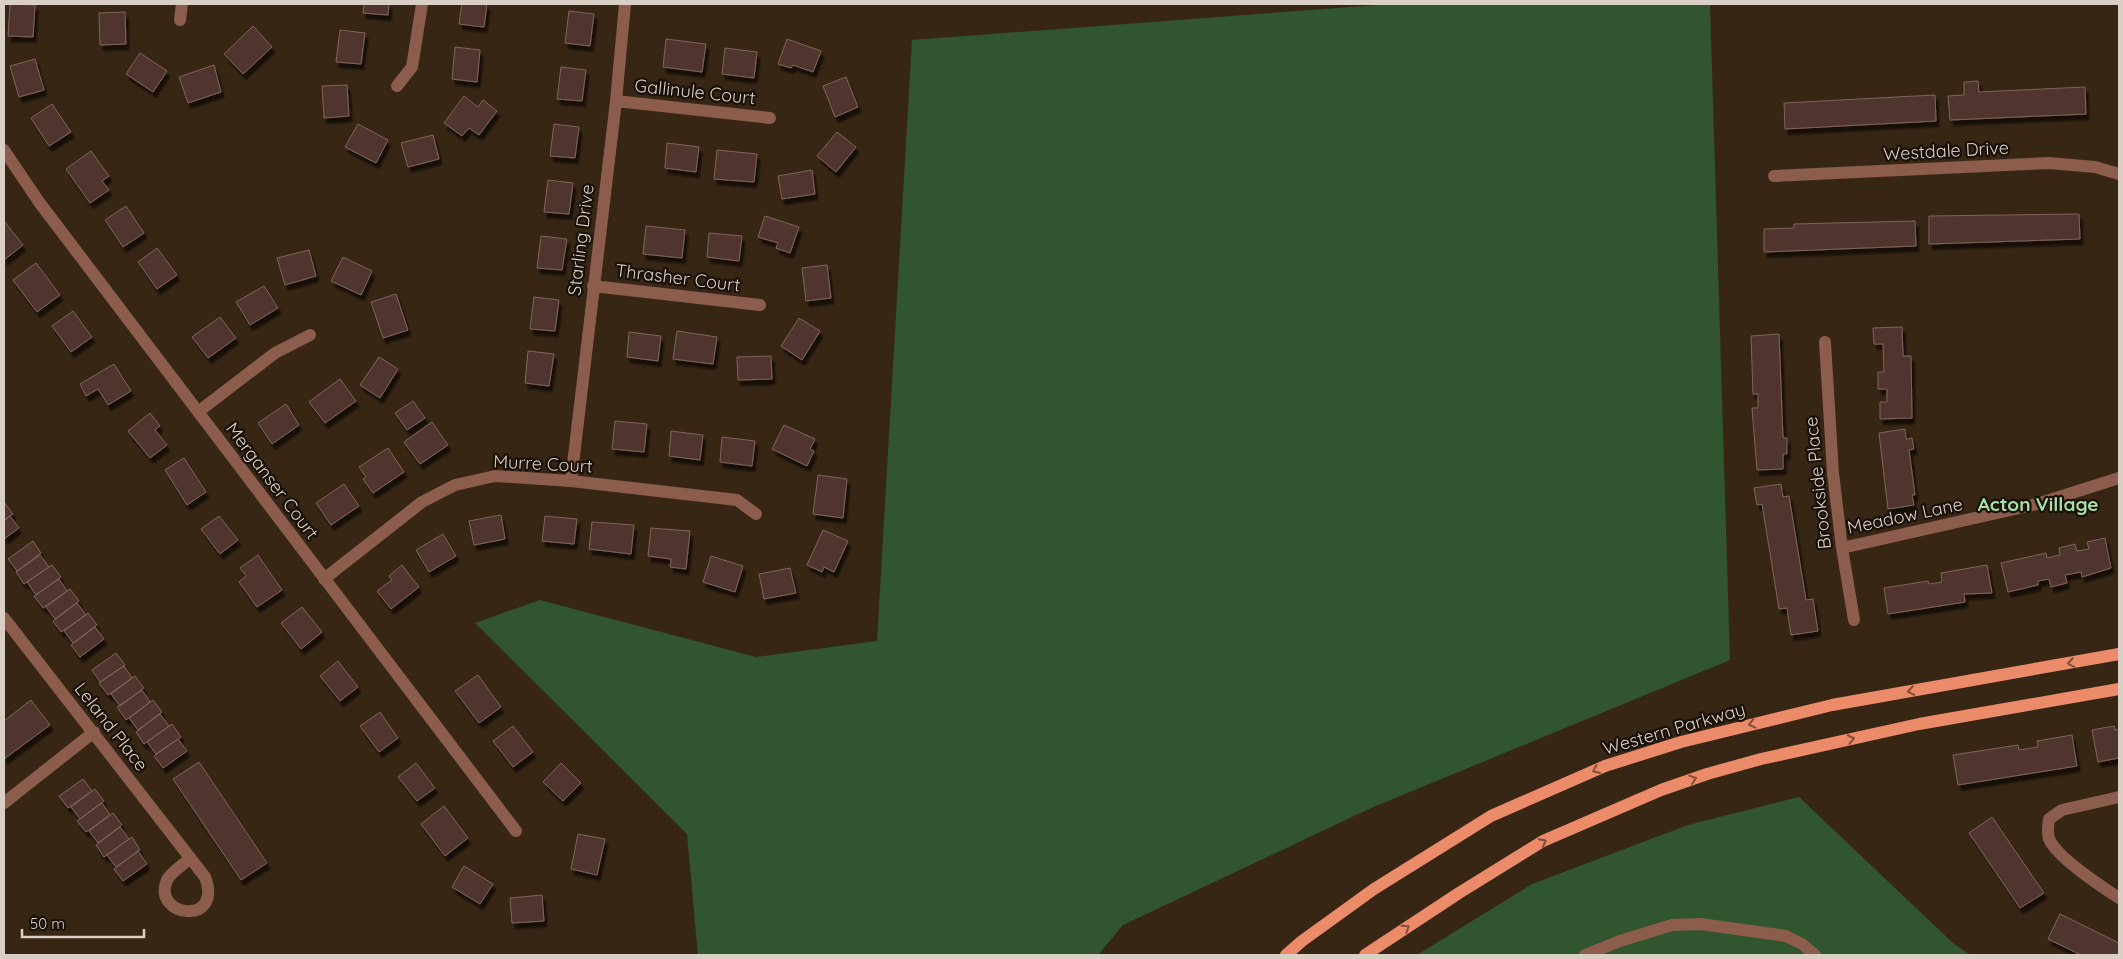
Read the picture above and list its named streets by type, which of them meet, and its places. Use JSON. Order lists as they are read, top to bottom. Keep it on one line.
{"streets":{"main road":["Western Parkway"],"street":["Gallinule Court","Westdale Drive","Starling Drive","Thrasher Court","Murre Court","Merganser Court","Brookside Place","Meadow Lane","Leland Place"]},"crossings":[["Gallinule Court","Starling Drive"],["Starling Drive","Thrasher Court"],["Starling Drive","Murre Court"],["Murre Court","Merganser Court"],["Brookside Place","Meadow Lane"]],"districts":["Acton Village"],"scale_bar":"50 m"}
